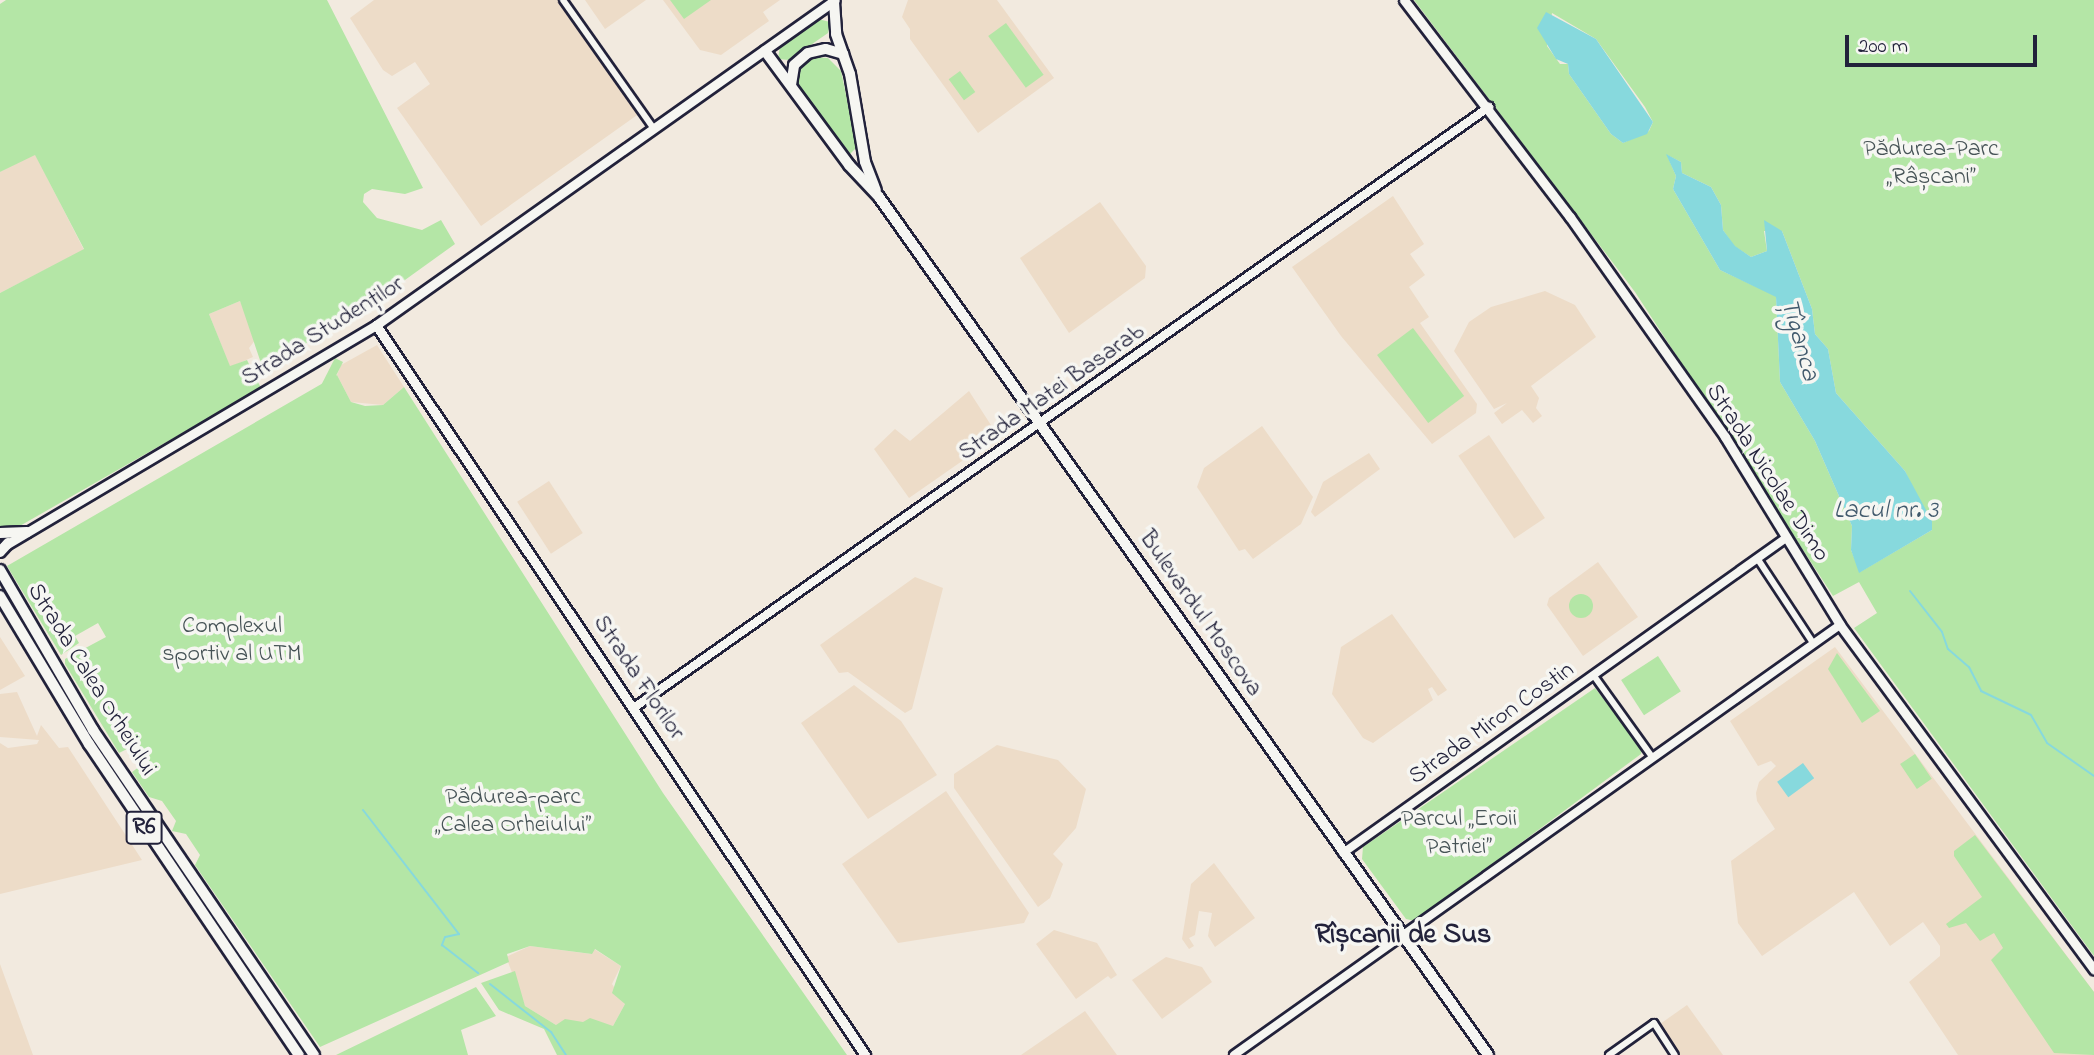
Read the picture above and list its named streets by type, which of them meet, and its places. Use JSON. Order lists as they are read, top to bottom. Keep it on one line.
{"streets":{"main road":["Strada Studenților","Strada Nicolae Dimo","Bulevardul Moscova","Strada Florilor","Strada Calea Orheiului","R6"],"street":["Strada Matei Basarab","Strada Miron Costin"]},"crossings":[["Strada Studenților","Bulevardul Moscova"],["Strada Studenților","Strada Florilor"],["Strada Matei Basarab","Strada Nicolae Dimo"],["Strada Matei Basarab","Bulevardul Moscova"],["Strada Matei Basarab","Strada Florilor"],["Strada Nicolae Dimo","Strada Miron Costin"],["Bulevardul Moscova","Strada Miron Costin"]],"districts":["Rîșcanii de Sus"],"water":["Țîganca","Lacul nr. 3"],"parks":["Pădurea-Parc „Râșcani”","Complexul sportiv al UTM","Pădurea-parc „Calea Orheiului”","Parcul „Eroii Patriei”"],"scale_bar":"200 m"}
